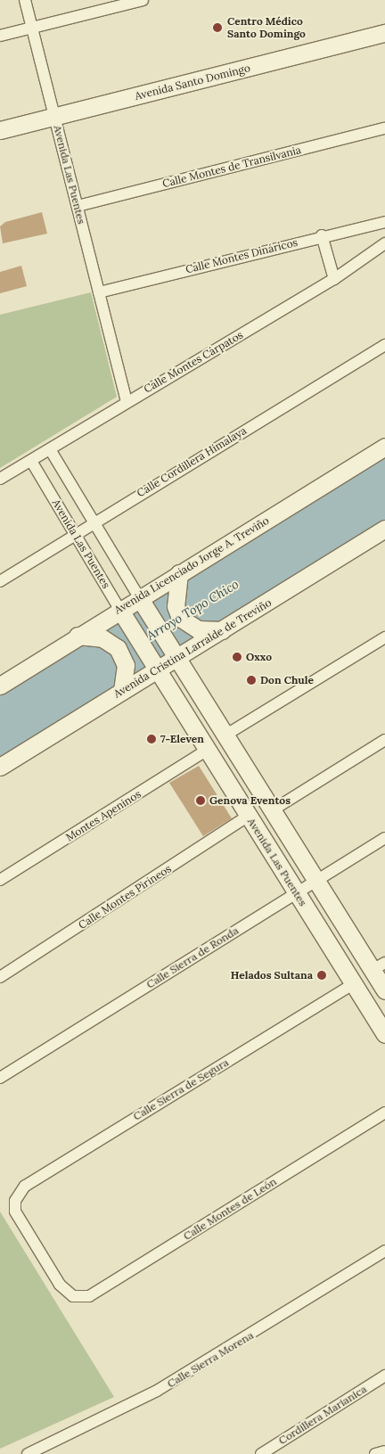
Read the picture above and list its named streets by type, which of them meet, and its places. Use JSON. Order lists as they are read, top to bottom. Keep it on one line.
{"streets":{"main road":["Avenida Santo Domingo","Avenida Las Puentes","Avenida Licenciado Jorge A. Treviño","Avenida Cristina Larralde de Treviño"],"street":["Calle Montes de Transilvania","Calle Montes Dináricos","Calle Montes Cárpatos","Calle Cordillera Himalaya","Montes Apeninos","Calle Montes Pirineos","Calle Sierra de Ronda","Calle Sierra de Segura","Calle Montes de León","Calle Sierra Morena","Cordillera Marianica"]},"crossings":[["Avenida Santo Domingo","Avenida Las Puentes"],["Calle Montes de Transilvania","Avenida Las Puentes"],["Avenida Las Puentes","Calle Montes Dináricos"],["Avenida Las Puentes","Calle Montes Cárpatos"],["Avenida Las Puentes","Calle Cordillera Himalaya"],["Avenida Las Puentes","Avenida Licenciado Jorge A. Treviño"],["Avenida Las Puentes","Avenida Cristina Larralde de Treviño"],["Avenida Las Puentes","Montes Apeninos"],["Avenida Las Puentes","Calle Montes Pirineos"],["Avenida Las Puentes","Calle Sierra de Ronda"],["Avenida Las Puentes","Calle Sierra de Segura"],["Calle Sierra de Segura","Calle Montes de León"]],"water":["Arroyo Topo Chico"],"places":["Centro Médico Santo Domingo","Oxxo","Don Chule","7-Eleven","Genova Eventos","Helados Sultana"]}
